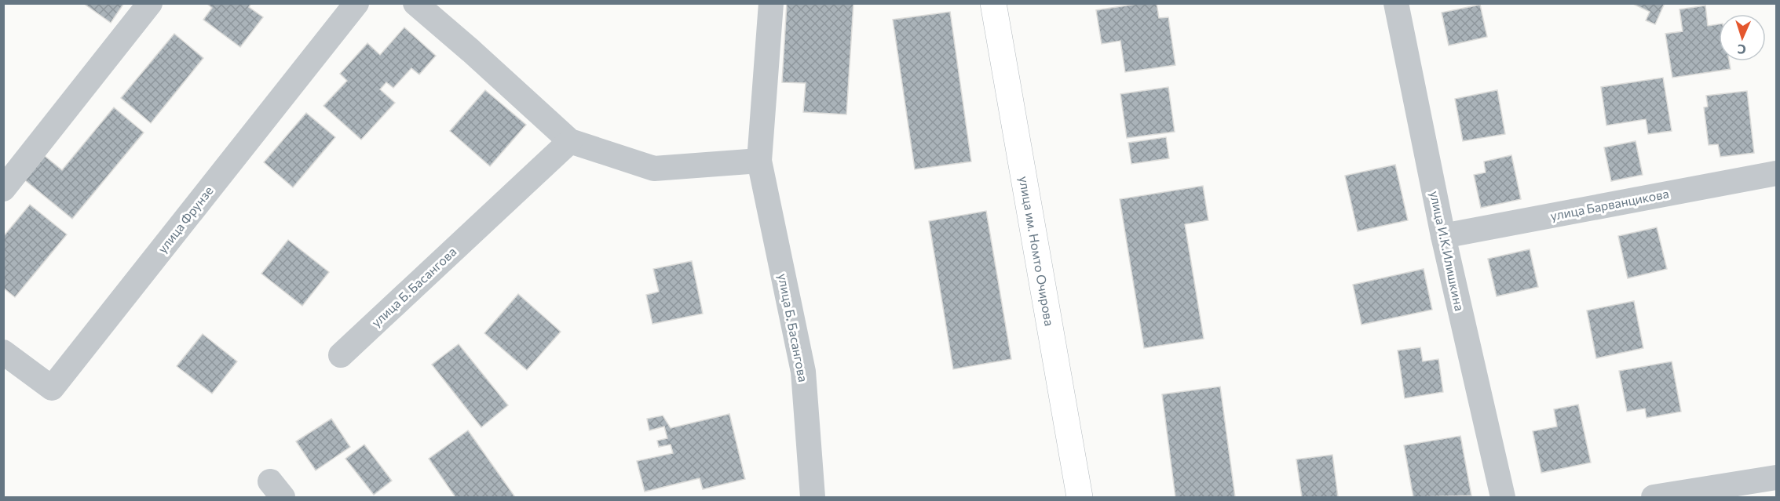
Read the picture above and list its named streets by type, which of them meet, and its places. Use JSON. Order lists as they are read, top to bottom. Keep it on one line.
{"streets":{"street":["улица Барванцикова","улица Фрунзе","улица им. Номто Очирова","улица И.К.Илишкина","улица Б. Басангова"]},"crossings":[["улица Барванцикова","улица И.К.Илишкина"]],"north":"bottom"}
